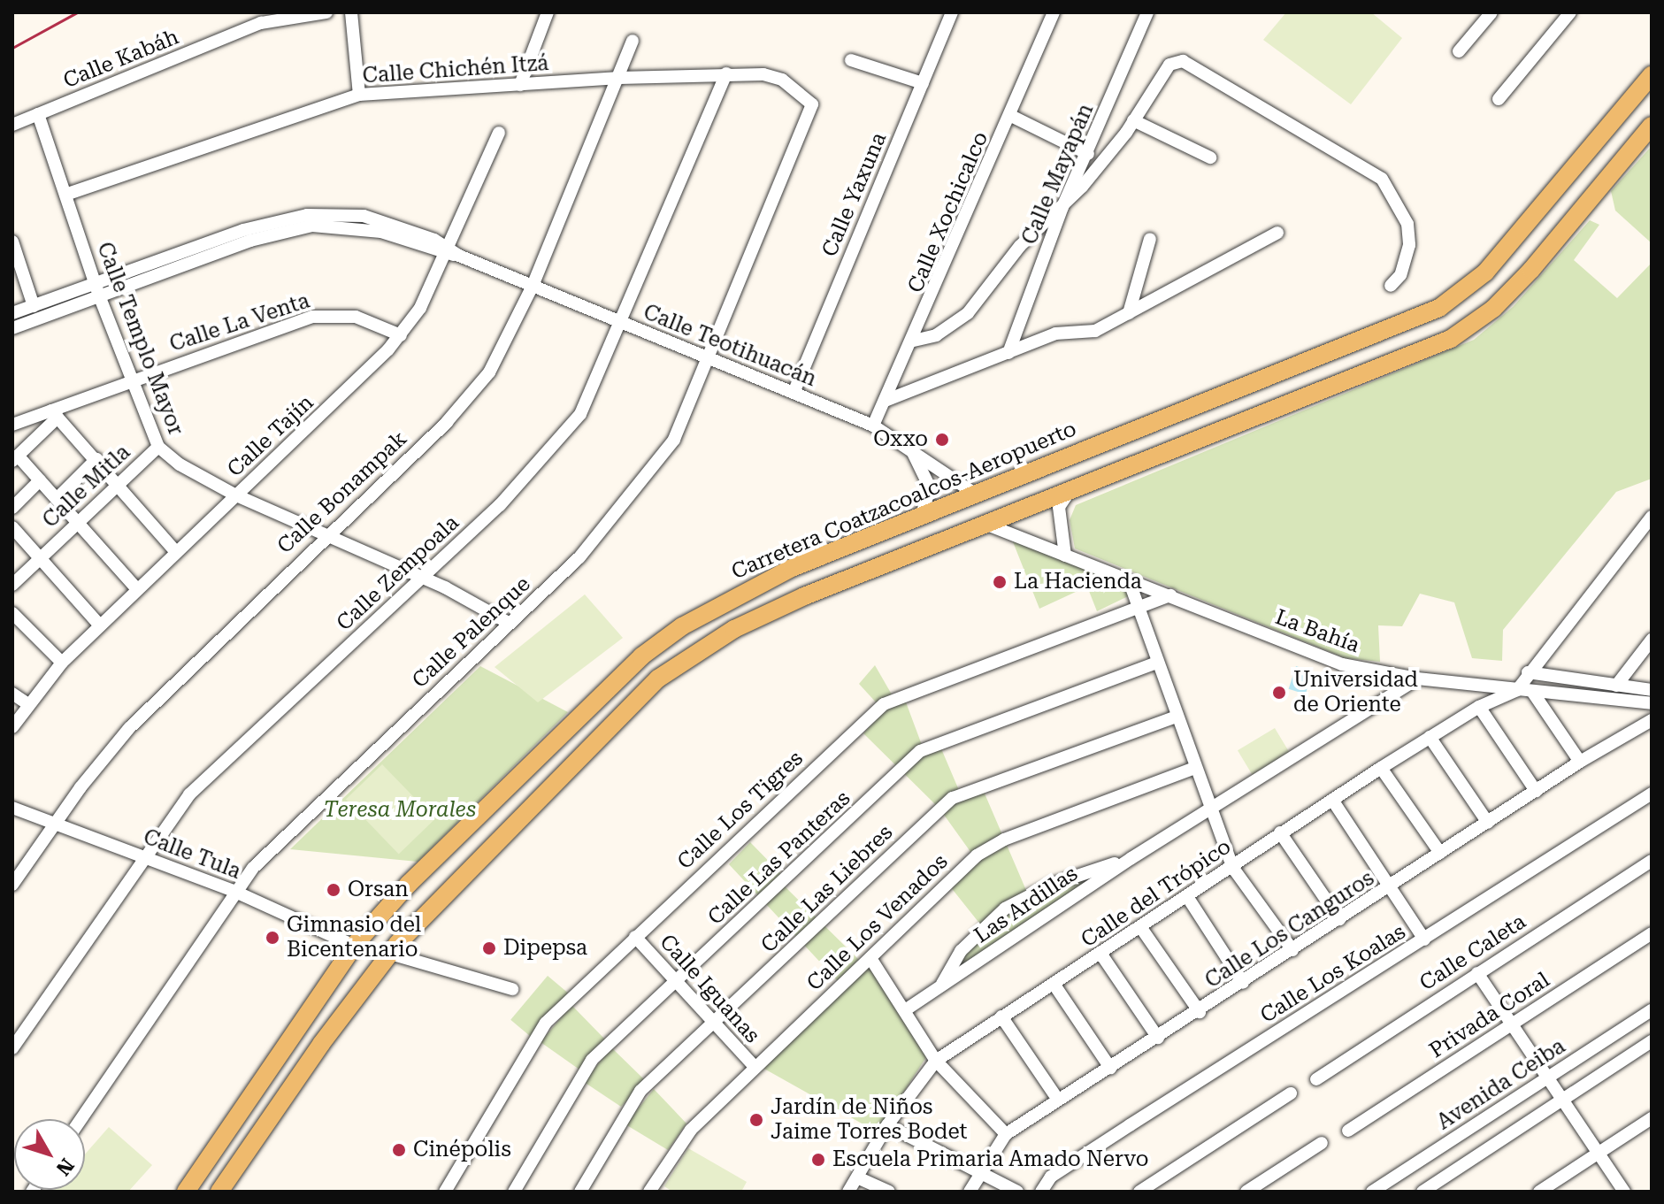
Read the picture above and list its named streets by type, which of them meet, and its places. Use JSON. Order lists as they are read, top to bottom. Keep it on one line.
{"streets":{"main road":["Carretera Coatzacoalcos-Aeropuerto"],"street":["Calle Kabáh","Calle Chichén Itzá","Calle Mayapán","Calle Yaxuna","Calle Xochicalco","Calle La Venta","Calle Templo Mayor","Calle Teotihuacán","Calle Tajín","Calle Mitla","Calle Bonampak","Calle Zempoala","La Bahía","Calle Palenque","Calle Los Tigres","Calle Tula","Calle Las Panteras","Calle Las Liebres","Calle del Trópico","Las Ardillas","Calle Los Venados","Calle Los Canguros","Calle Caleta","Calle Los Koalas","Calle Iguanas","Privada Coral","Avenida Ceiba"]},"crossings":[["Calle Kabáh","Calle Templo Mayor"],["Calle Chichén Itzá","Calle Templo Mayor"],["Calle Chichén Itzá","Calle Bonampak"],["Calle Chichén Itzá","Calle Zempoala"],["Calle Chichén Itzá","Calle Palenque"],["Calle Yaxuna","Calle Teotihuacán"],["Calle Xochicalco","Calle Teotihuacán"],["Calle La Venta","Calle Templo Mayor"],["Calle La Venta","Calle Tajín"],["Calle Templo Mayor","Calle Teotihuacán"],["Calle Templo Mayor","Calle Tajín"],["Calle Templo Mayor","Calle Mitla"],["Calle Templo Mayor","Calle Bonampak"],["Calle Templo Mayor","Calle Zempoala"],["Calle Templo Mayor","Calle Palenque"],["Calle Teotihuacán","Calle Tajín"],["Calle Teotihuacán","Calle Bonampak"],["Calle Teotihuacán","Carretera Coatzacoalcos-Aeropuerto"],["Calle Teotihuacán","Calle Zempoala"],["Calle Teotihuacán","Calle Palenque"],["Calle Bonampak","Calle Tula"],["Carretera Coatzacoalcos-Aeropuerto","Calle Tula"],["Calle Zempoala","Calle Tula"],["La Bahía","Calle Los Tigres"],["La Bahía","Calle del Trópico"],["La Bahía","Las Ardillas"],["Calle Palenque","Calle Tula"],["Calle Los Tigres","Calle Iguanas"],["Calle Las Panteras","Calle Iguanas"],["Calle Las Liebres","Calle Iguanas"],["Calle Los Venados","Calle Iguanas"]],"parks":["Teresa Morales"],"places":["Oxxo","La Hacienda","Universidad de Oriente","Orsan","Gimnasio del Bicentenario","Dipepsa","Jardín de Niños Jaime Torres Bodet","Cinépolis","Escuela Primaria Amado Nervo"],"north":"bottom right"}
